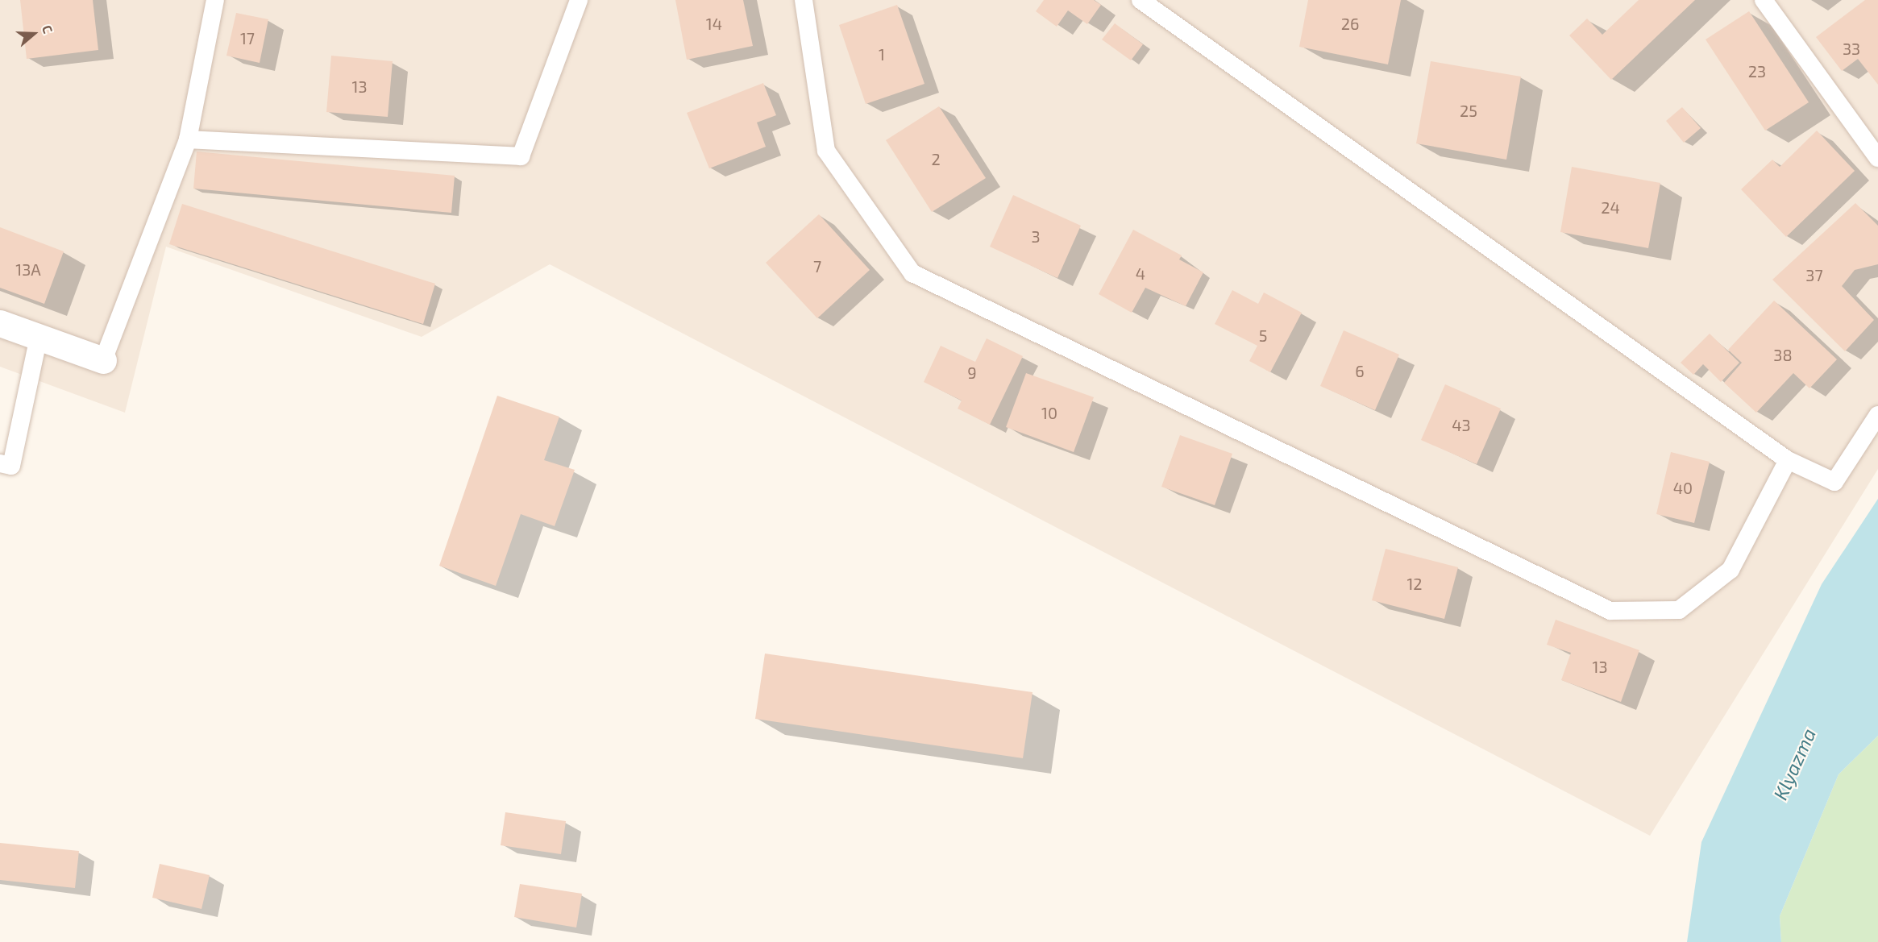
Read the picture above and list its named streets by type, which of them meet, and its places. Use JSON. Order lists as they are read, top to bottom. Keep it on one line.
{"water":["Klyazma"],"house_numbers":["14","26","17","33","1","23","13","25","2","24","3","7","13А","4","37","5","38","6","9","10","43","40","12","13"],"north":"right"}
